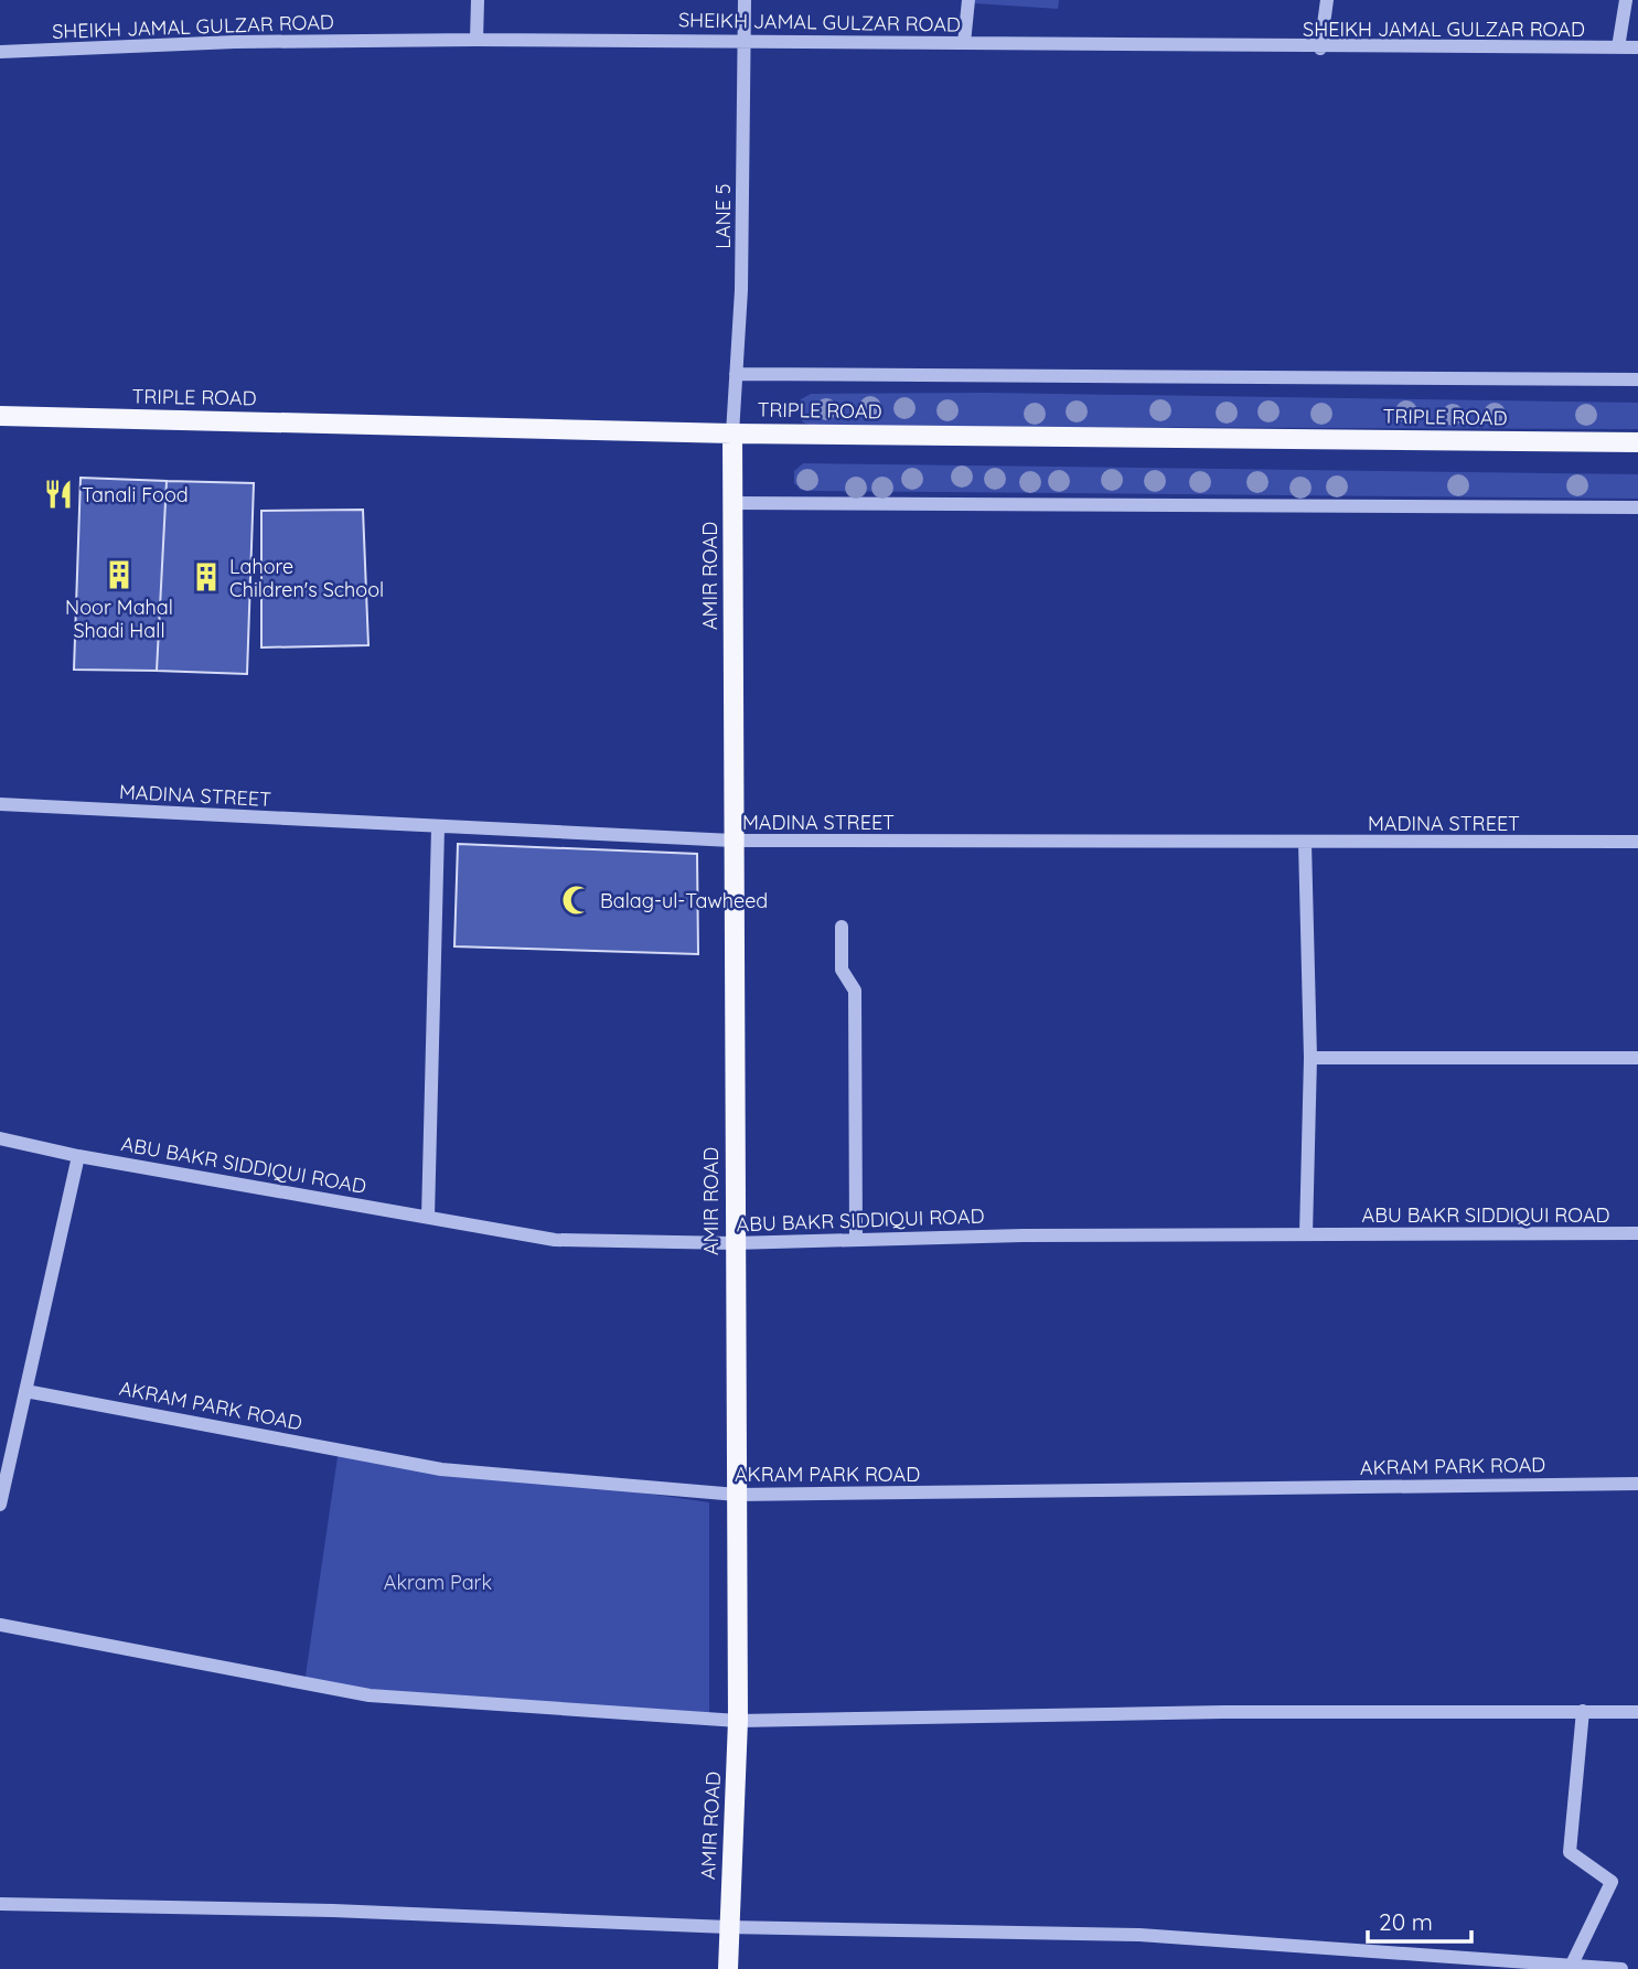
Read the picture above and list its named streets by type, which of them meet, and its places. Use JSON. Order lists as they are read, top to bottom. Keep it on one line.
{"streets":{"main road":["TRIPLE ROAD","AMIR ROAD"],"street":["SHEIKH JAMAL GULZAR ROAD","LANE 5","MADINA STREET","ABU BAKR SIDDIQUI ROAD","AKRAM PARK ROAD"]},"crossings":[["SHEIKH JAMAL GULZAR ROAD","LANE 5"],["LANE 5","TRIPLE ROAD"],["LANE 5","AMIR ROAD"],["TRIPLE ROAD","AMIR ROAD"],["AMIR ROAD","MADINA STREET"],["AMIR ROAD","ABU BAKR SIDDIQUI ROAD"],["AMIR ROAD","AKRAM PARK ROAD"]],"parks":["Akram Park"],"places":{"restaurant":["Tanali Food"],"building":["Noor Mahal Shadi Hall","Lahore Children's School"],"mosque":["Balag-ul-Tawheed"]},"scale_bar":"20 m"}
